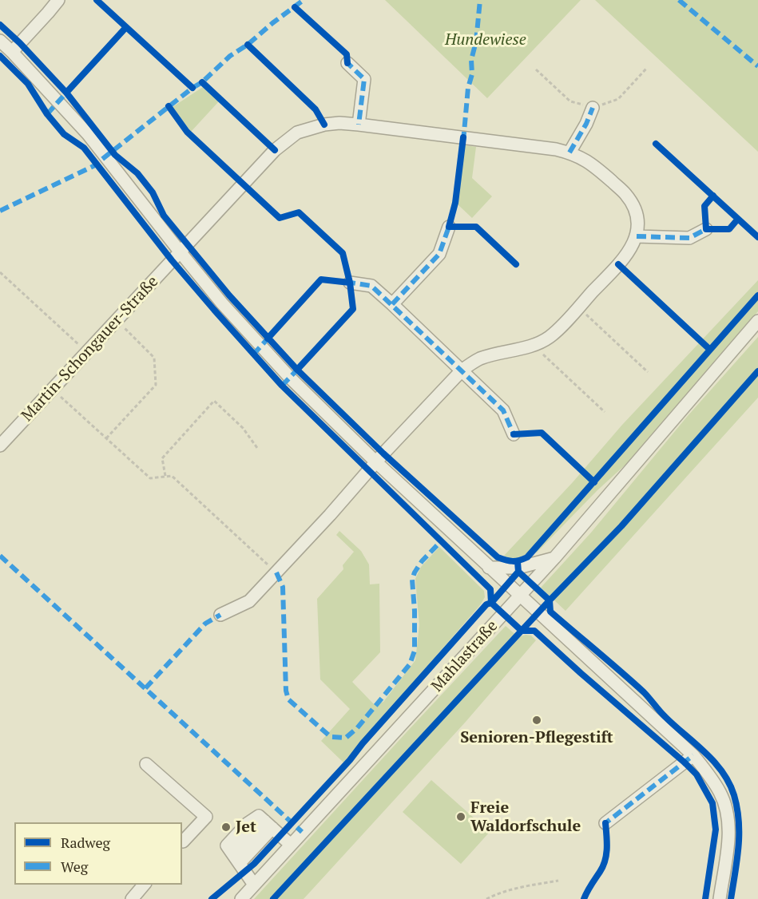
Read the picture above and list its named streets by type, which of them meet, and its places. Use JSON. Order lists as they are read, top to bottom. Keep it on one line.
{"streets":{"street":["Martin-Schongauer-Straße","Mahlastraße"]},"parks":["Hundewiese"],"places":["Senioren-Pflegestift","Freie Waldorfschule","Jet"],"legend":["Radweg","Weg"]}
